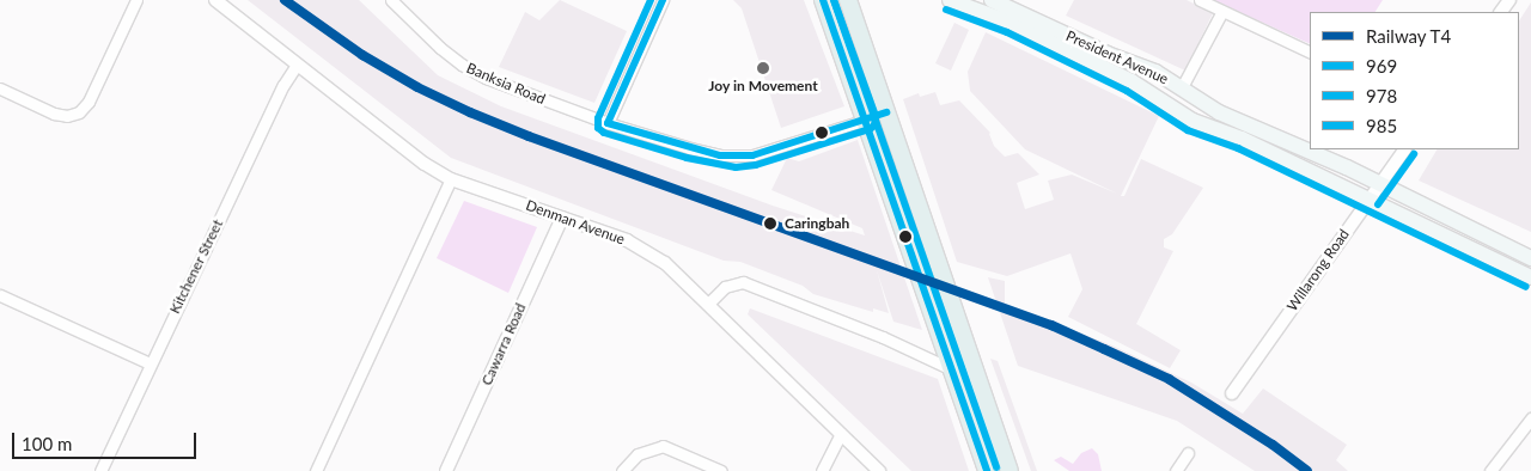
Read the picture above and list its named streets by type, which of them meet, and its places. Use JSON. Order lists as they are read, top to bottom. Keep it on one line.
{"streets":{"main road":["President Avenue"],"street":["Banksia Road","Denman Avenue","Kitchener Street","Willarong Road","Cawarra Road"]},"crossings":[["President Avenue","Willarong Road"],["Denman Avenue","Kitchener Street"],["Denman Avenue","Cawarra Road"]],"places":["Joy in Movement","Caringbah"],"lines":["rail line T4","transit line 969","transit line 978","transit line 985"],"legend":["Railway T4","969","978","985"],"scale_bar":"100 m"}
